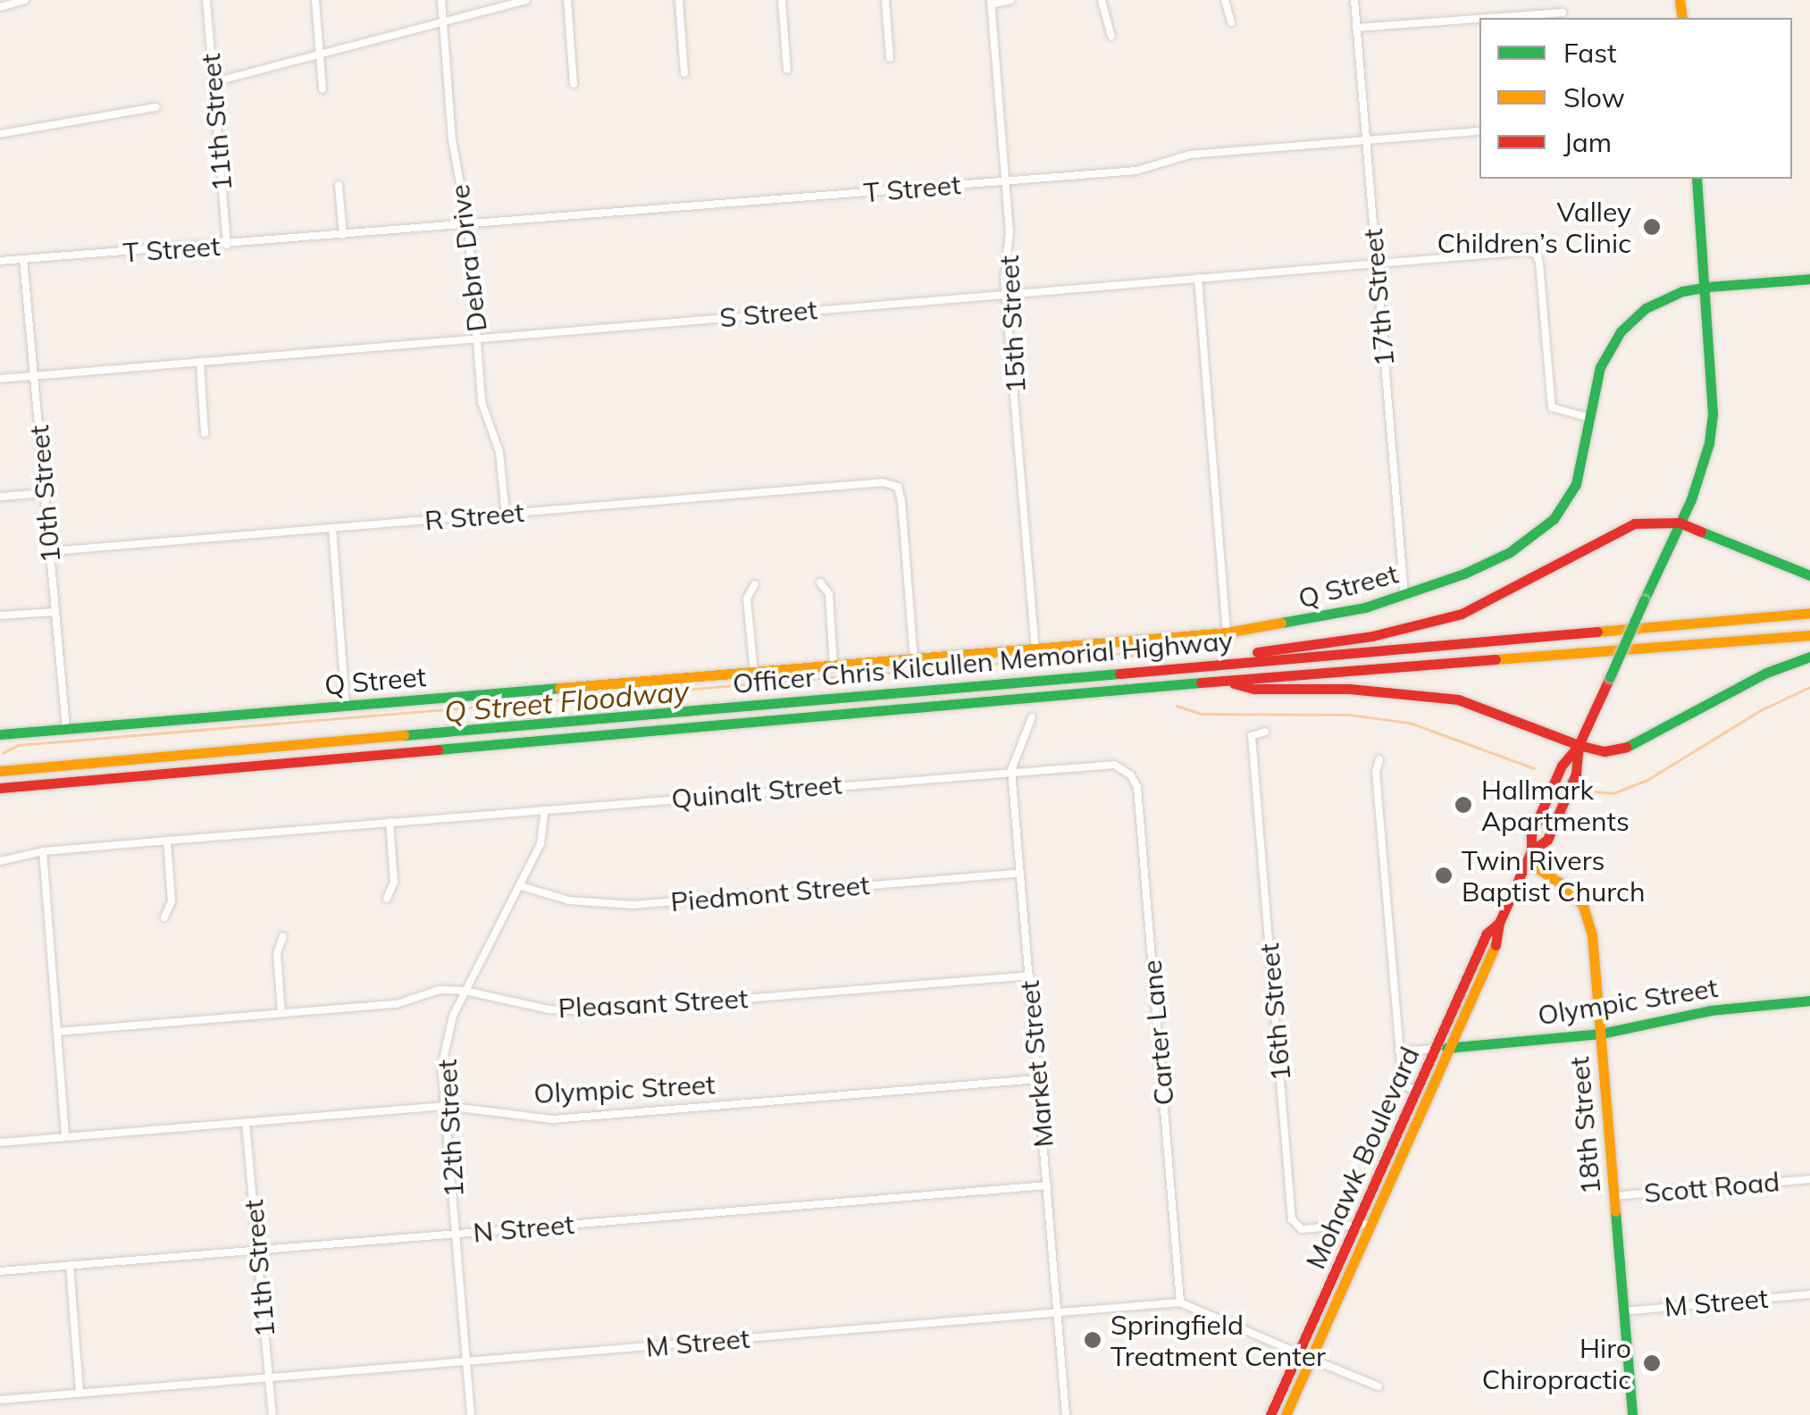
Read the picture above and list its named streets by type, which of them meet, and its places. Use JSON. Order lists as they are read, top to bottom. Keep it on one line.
{"streets":{"main road":["Q Street","Officer Chris Kilcullen Memorial Highway","Olympic Street","18th Street","Mohawk Boulevard"],"street":["11th Street","T Street","Debra Drive","17th Street","S Street","15th Street","10th Street","R Street","Quinalt Street","Piedmont Street","Pleasant Street","16th Street","Carter Lane","Market Street","12th Street","Scott Road","N Street","M Street"]},"crossings":[["11th Street","T Street"],["11th Street","Olympic Street"],["11th Street","N Street"],["11th Street","M Street"],["T Street","Debra Drive"],["T Street","17th Street"],["T Street","15th Street"],["T Street","10th Street"],["Debra Drive","S Street"],["Debra Drive","R Street"],["17th Street","S Street"],["17th Street","Q Street"],["S Street","15th Street"],["S Street","10th Street"],["S Street","Q Street"],["15th Street","Q Street"],["10th Street","R Street"],["10th Street","Q Street"],["R Street","Q Street"],["Q Street","Mohawk Boulevard"],["Quinalt Street","Carter Lane"],["Quinalt Street","Market Street"],["Quinalt Street","12th Street"],["Piedmont Street","Market Street"],["Piedmont Street","12th Street"],["Olympic Street","Market Street"],["Olympic Street","18th Street"],["Olympic Street","12th Street"],["Olympic Street","Mohawk Boulevard"],["Pleasant Street","Market Street"],["Pleasant Street","12th Street"],["16th Street","Mohawk Boulevard"],["Carter Lane","M Street"],["Market Street","N Street"],["Market Street","M Street"],["18th Street","Mohawk Boulevard"],["18th Street","Scott Road"],["18th Street","M Street"],["12th Street","N Street"],["12th Street","M Street"],["Mohawk Boulevard","M Street"]],"water":["Q Street Floodway"],"places":["Valley Children’s Clinic","Hallmark Apartments","Twin Rivers Baptist Church","Springfield Treatment Center","Hiro Chiropractic"],"legend":["Fast","Slow","Jam"]}
